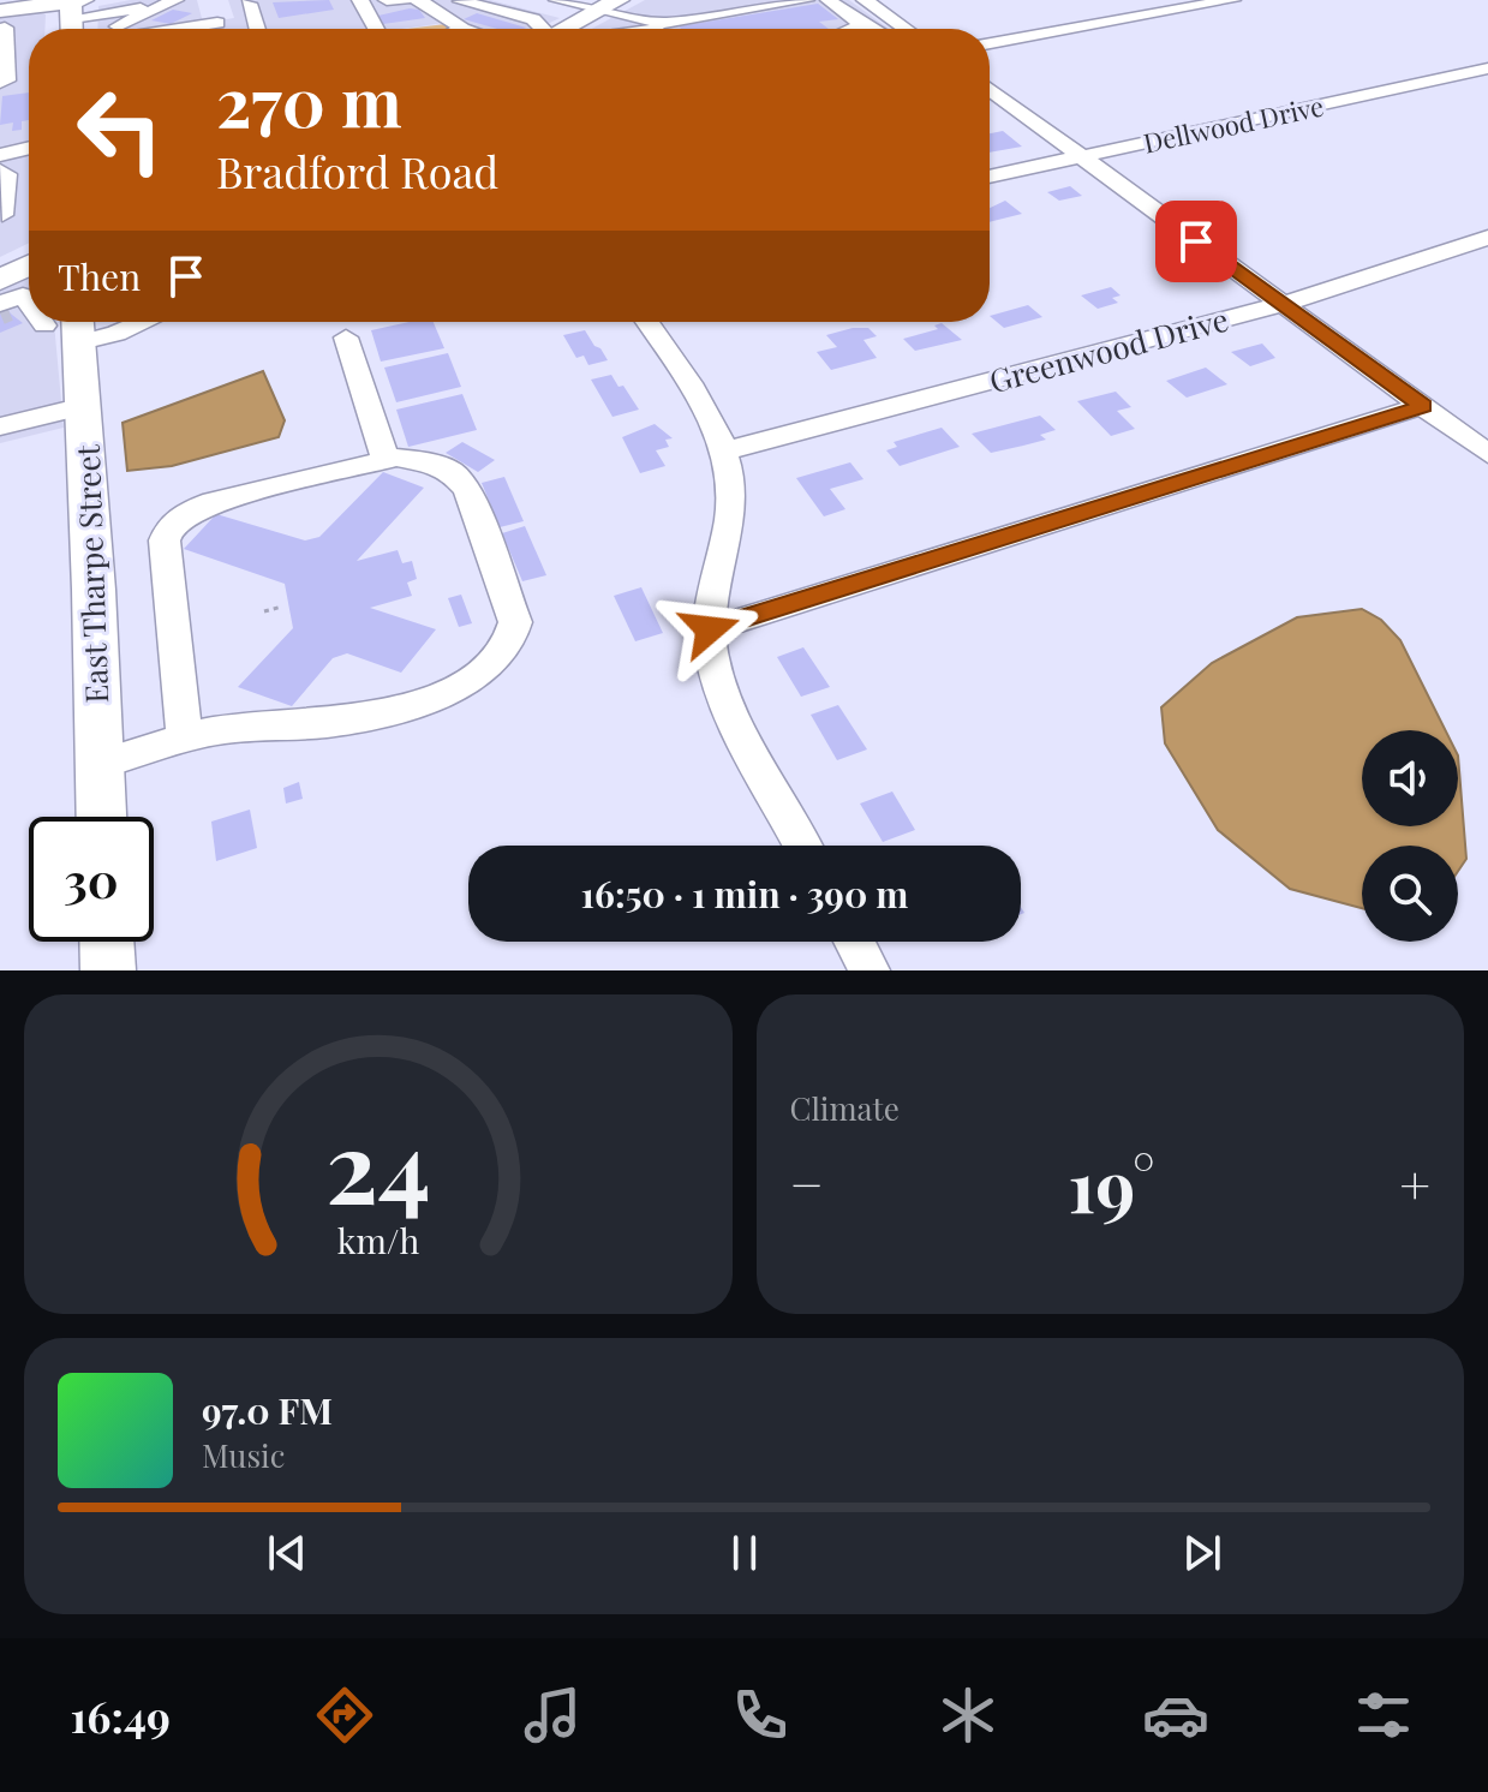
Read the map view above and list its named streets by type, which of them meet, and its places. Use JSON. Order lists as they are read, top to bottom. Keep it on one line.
{"streets":{"main road":["East Tharpe Street"],"street":["Dellwood Drive","Greenwood Drive"]},"page":{"turn":["270 m","Bradford Road"],"then":"Then","limit":"30","trip":"16:50 · 1 min · 390 m","tile":"Climate","heat":["−","19°","+"],"song":["97.0 FM","Music"],"tabs":"16:49","gauge":["24","km/h"]}}
